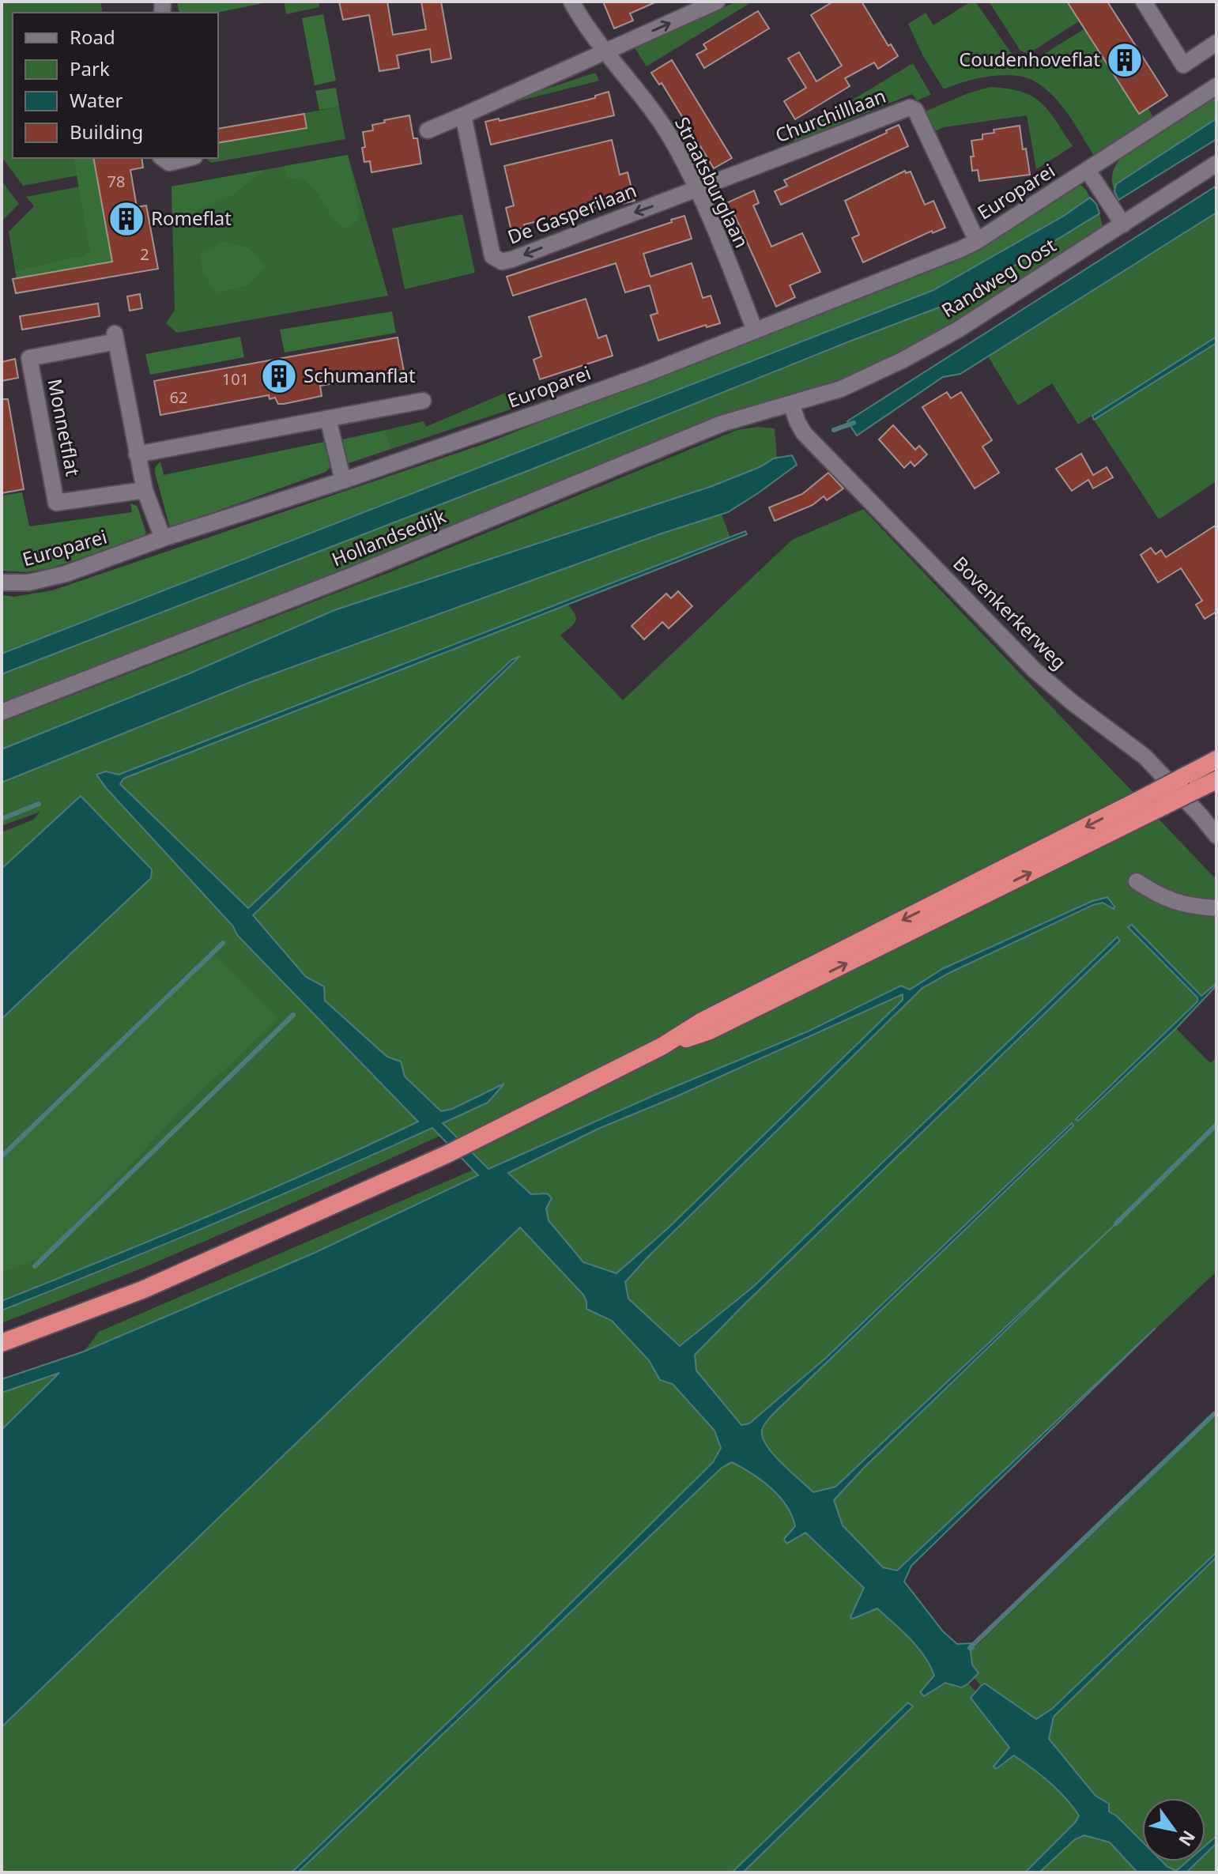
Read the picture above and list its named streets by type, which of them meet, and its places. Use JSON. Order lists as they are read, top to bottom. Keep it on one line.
{"streets":{"street":["Churchilllaan","Straatsburglaan","Europarei","De Gasperilaan","Randweg Oost","Monnetflat","Hollandsedijk","Bovenkerkerweg"]},"crossings":[["Churchilllaan","Straatsburglaan"],["Churchilllaan","Europarei"],["Churchilllaan","De Gasperilaan"],["Straatsburglaan","Europarei"],["Straatsburglaan","De Gasperilaan"],["Europarei","Monnetflat"],["Randweg Oost","Hollandsedijk"],["Randweg Oost","Bovenkerkerweg"],["Hollandsedijk","Bovenkerkerweg"]],"places":{"building":["Coudenhoveflat","Romeflat","Schumanflat"]},"house_numbers":["78","2","101","62"],"legend":["Road","Park","Water","Building"],"north":"bottom right"}
